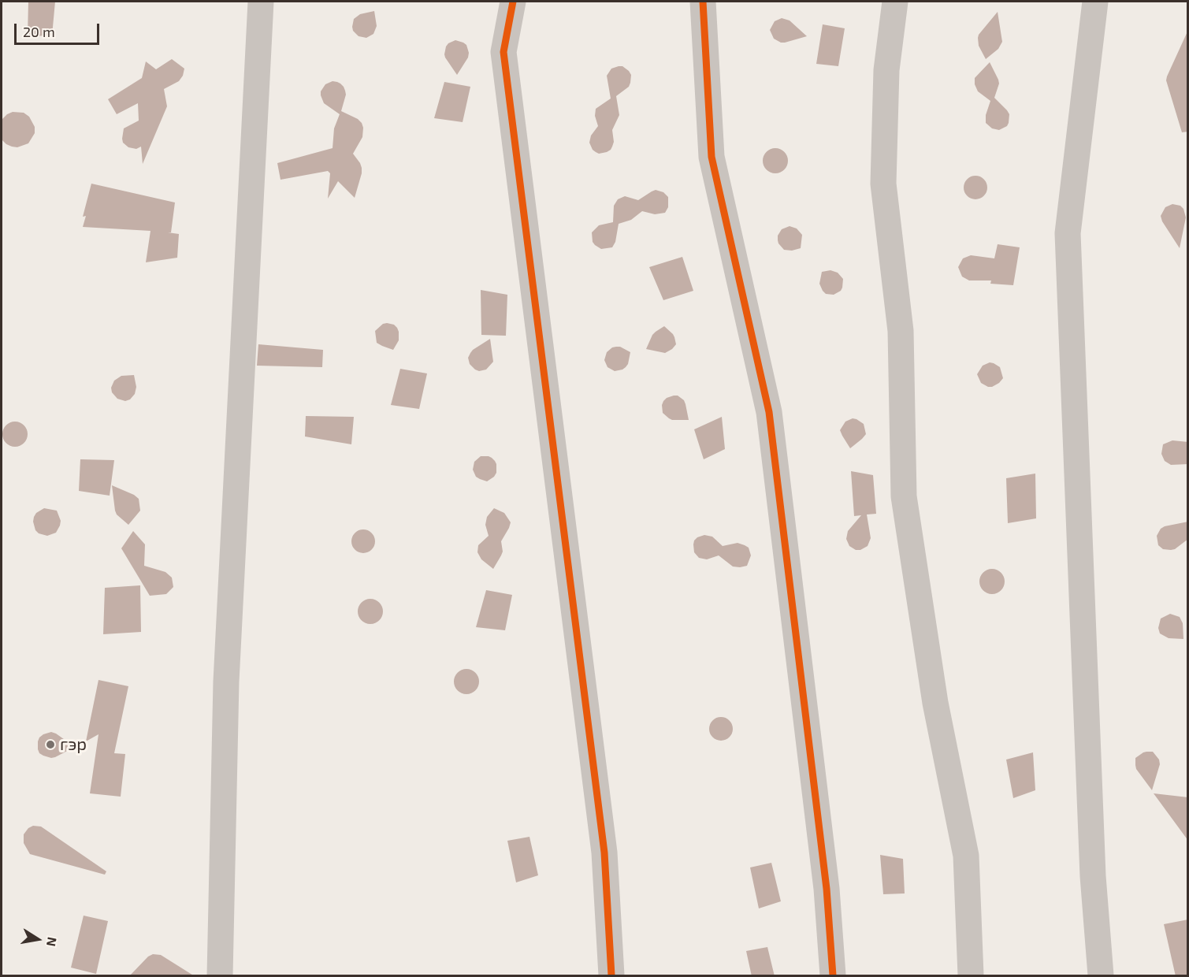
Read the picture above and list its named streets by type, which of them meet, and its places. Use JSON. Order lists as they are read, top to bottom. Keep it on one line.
{"places":["гэр"],"scale_bar":"20 m","north":"right"}
